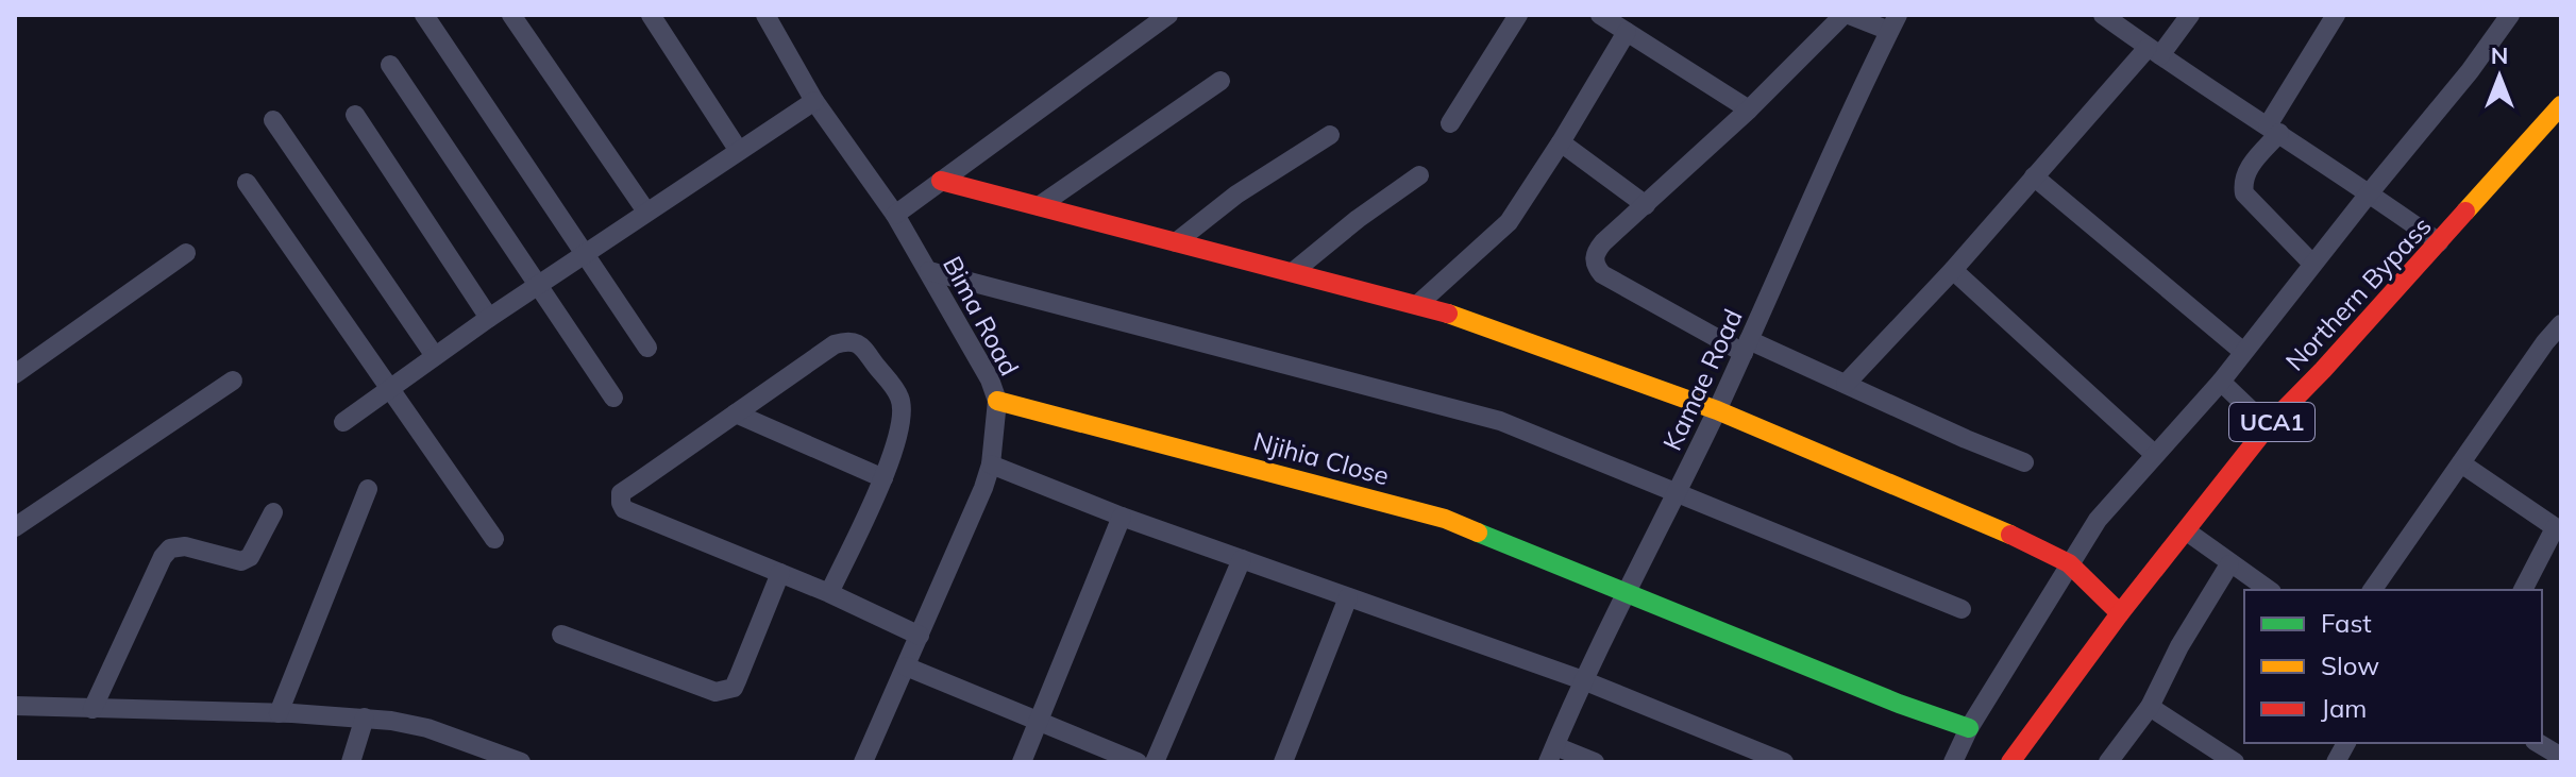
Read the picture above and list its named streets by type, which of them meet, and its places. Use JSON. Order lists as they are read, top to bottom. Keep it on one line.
{"streets":{"street":["Northern Bypass","Bima Road","Kamae Road","UCA1","Njihia Close"]},"crossings":[["Bima Road","Njihia Close"],["Kamae Road","Njihia Close"]],"legend":["Fast","Slow","Jam"],"north":"top"}
